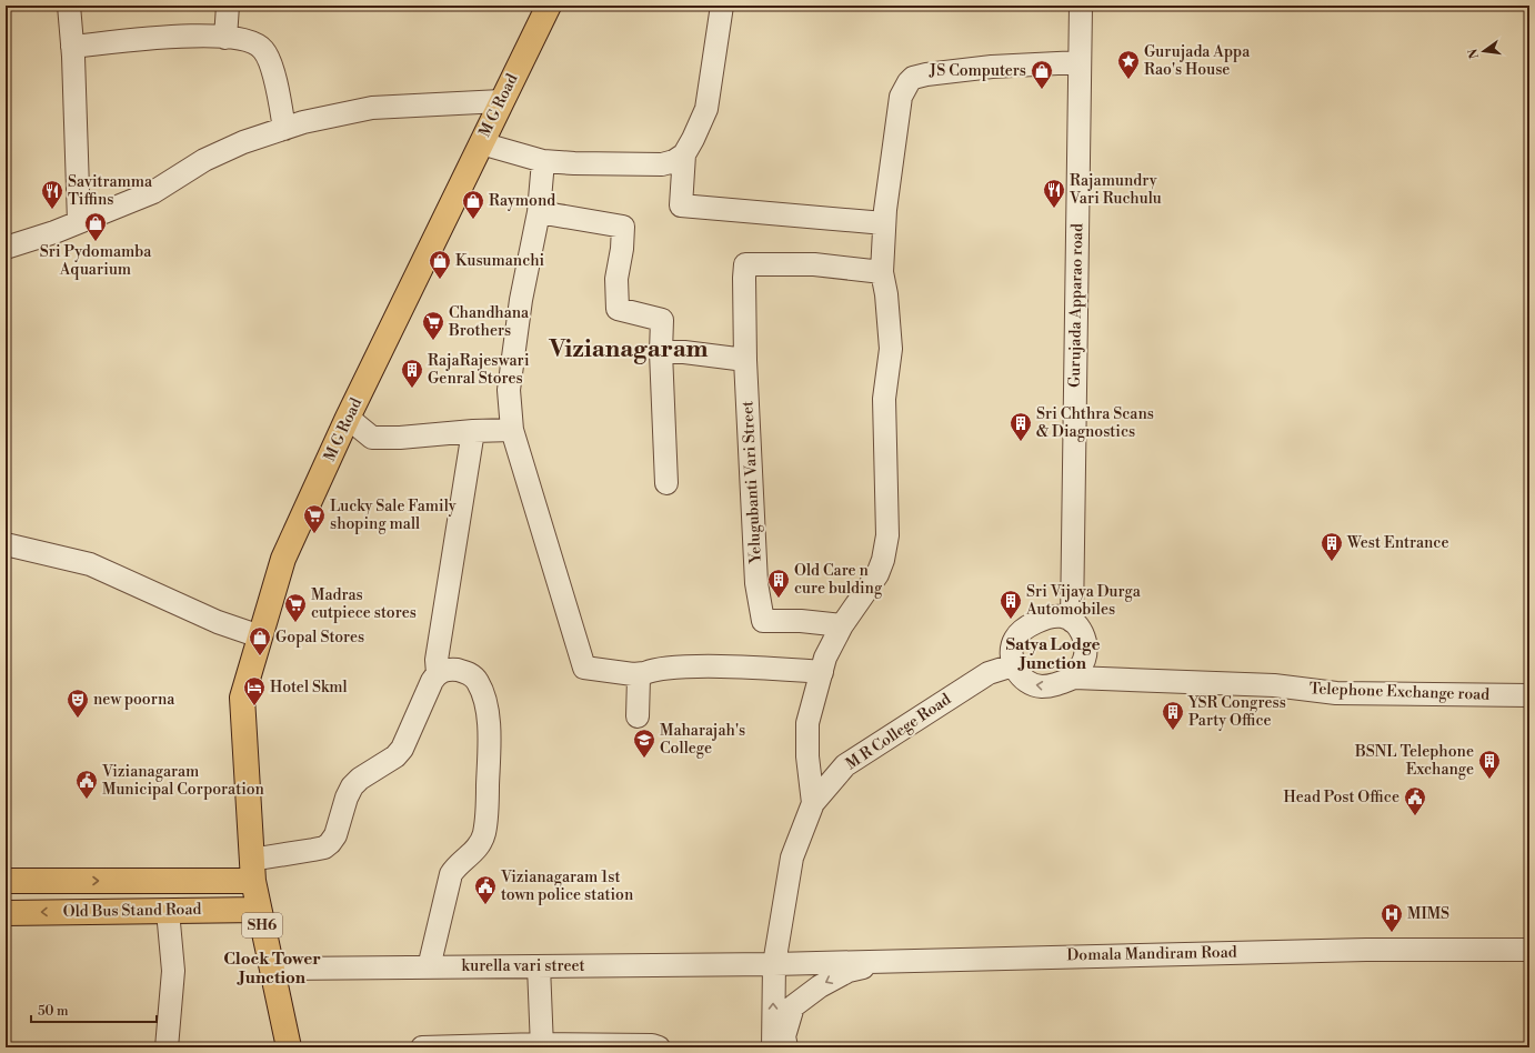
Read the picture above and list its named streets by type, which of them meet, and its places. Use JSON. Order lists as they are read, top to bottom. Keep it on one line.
{"streets":{"main road":["M G Road","Old Bus Stand Road","SH6"],"street":["Gurujada Apparao road","Yelugubanti Vari Street","Telephone Exchange road","M R College Road","Domala Mandiram Road","kurella vari street"]},"crossings":[["M G Road","Old Bus Stand Road"],["M G Road","SH6"],["Gurujada Apparao road","Telephone Exchange road"],["Gurujada Apparao road","M R College Road"],["Telephone Exchange road","M R College Road"],["M R College Road","Domala Mandiram Road"],["M R College Road","kurella vari street"],["Old Bus Stand Road","SH6"],["SH6","kurella vari street"],["Domala Mandiram Road","kurella vari street"]],"districts":["Vizianagaram","Satya Lodge Junction","Clock Tower Junction"],"places":{"place":["Gurujada Appa Rao's House"],"shop":["JS Computers","Raymond","Sri Pydomamba Aquarium","Kusumanchi","Gopal Stores"],"restaurant":["Rajamundry Vari Ruchulu","Savitramma Tiffins"],"supermarket":["Chandhana Brothers","Lucky Sale Family shoping mall","Madras cutpiece stores"],"building":["RajaRajeswari Genral Stores","Sri Chthra Scans & Diagnostics","West Entrance","Old Care n cure bulding","Sri Vijaya Durga Automobiles","YSR Congress Party Office","BSNL Telephone Exchange"],"hotel":["Hotel Skml"],"theatre":["new poorna"],"school or university":["Maharajah's College"],"public building":["Vizianagaram Municipal Corporation","Head Post Office","Vizianagaram 1st town police station"],"hospital":["MIMS"]},"scale_bar":"50 m","north":"left"}
